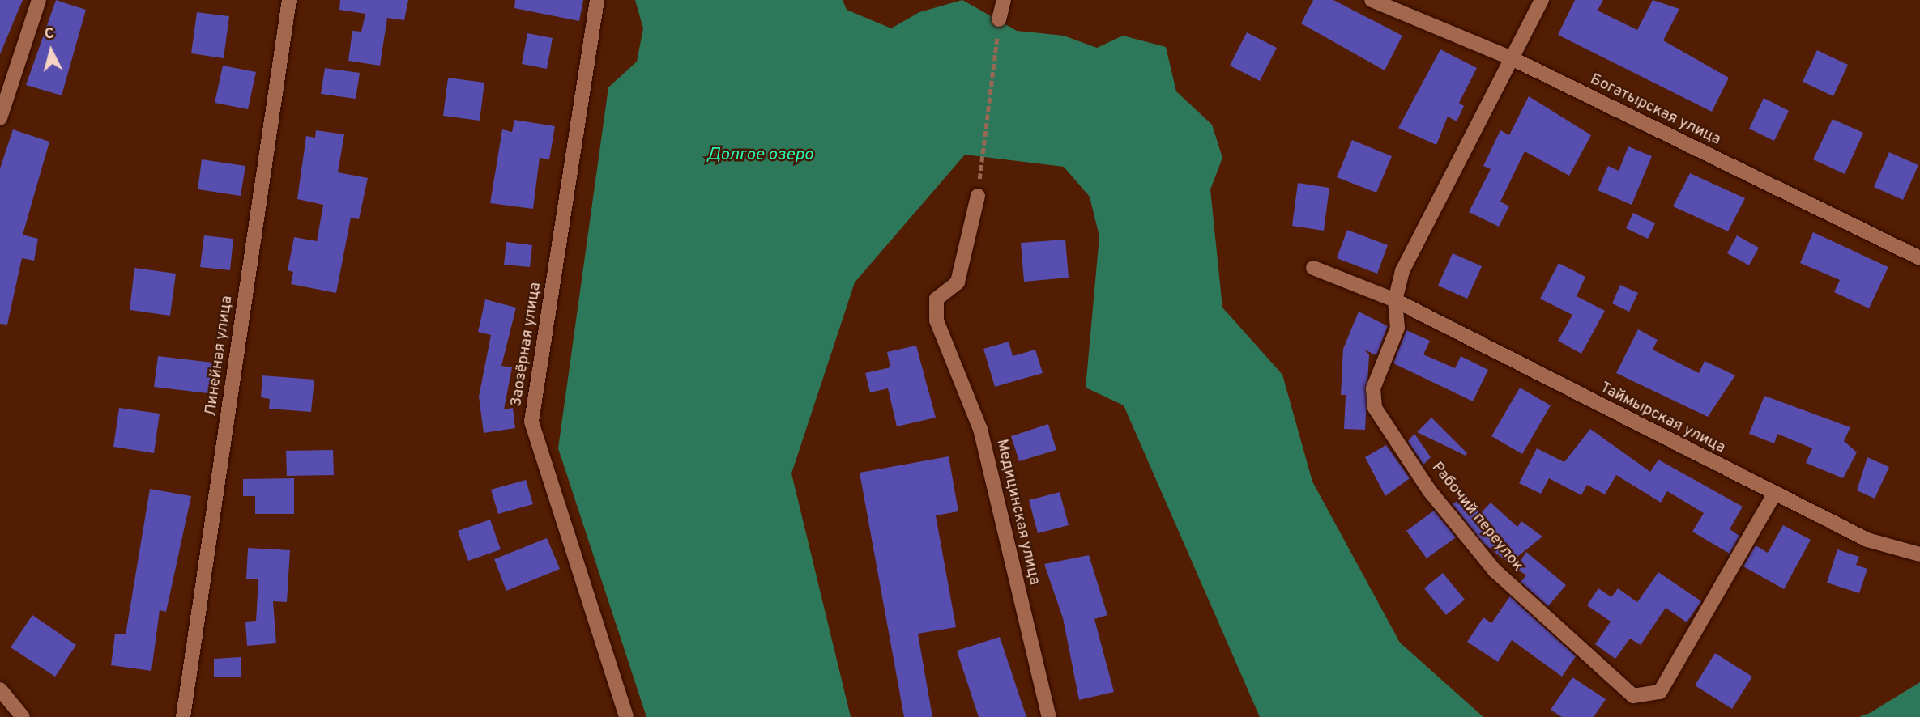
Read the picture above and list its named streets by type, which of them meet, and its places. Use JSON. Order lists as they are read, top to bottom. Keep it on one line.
{"streets":{"street":["Богатырская улица","Заозёрная улица","Линейная улица","Таймырская улица","Медицинская улица","Рабочий переулок"]},"crossings":[["Богатырская улица","Рабочий переулок"],["Таймырская улица","Рабочий переулок"]],"water":["Долгое озеро"],"north":"top"}
